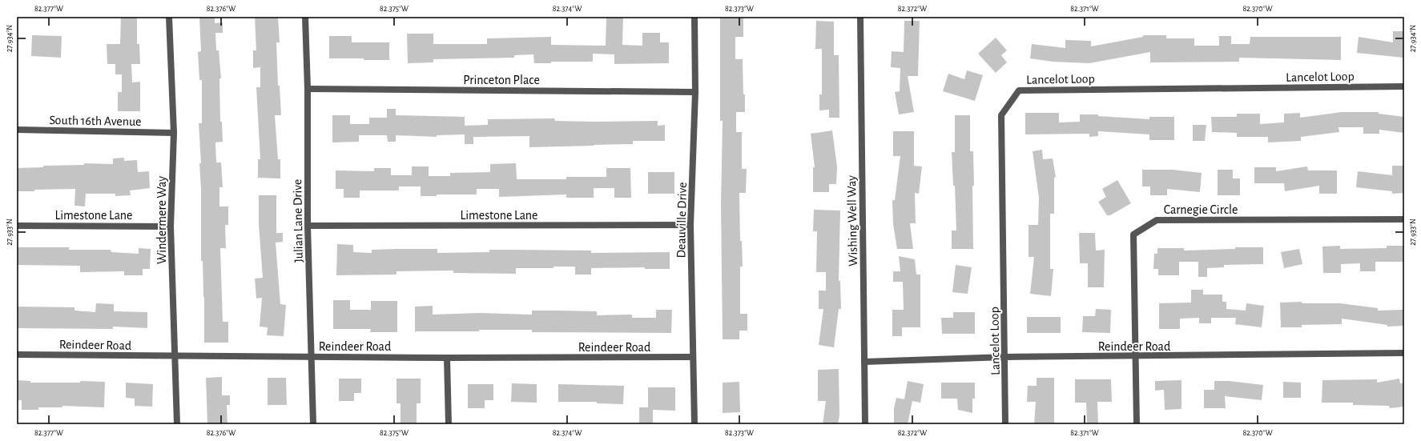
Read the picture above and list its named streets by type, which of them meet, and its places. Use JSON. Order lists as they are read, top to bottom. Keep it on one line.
{"streets":{"street":["Lancelot Loop","Princeton Place","South 16th Avenue","Carnegie Circle","Limestone Lane","Windermere Way","Deauville Drive","Julian Lane Drive","Wishing Well Way","Reindeer Road"]},"crossings":[["Lancelot Loop","Reindeer Road"],["Princeton Place","Deauville Drive"],["Princeton Place","Julian Lane Drive"],["South 16th Avenue","Windermere Way"],["Carnegie Circle","Reindeer Road"],["Limestone Lane","Windermere Way"],["Limestone Lane","Deauville Drive"],["Limestone Lane","Julian Lane Drive"],["Windermere Way","Reindeer Road"],["Deauville Drive","Reindeer Road"],["Julian Lane Drive","Reindeer Road"],["Wishing Well Way","Reindeer Road"]],"coordinates":["82.377°W","82.376°W","82.375°W","82.374°W","82.373°W","82.372°W","82.371°W","82.370°W","27.934°N","27.933°N"]}
